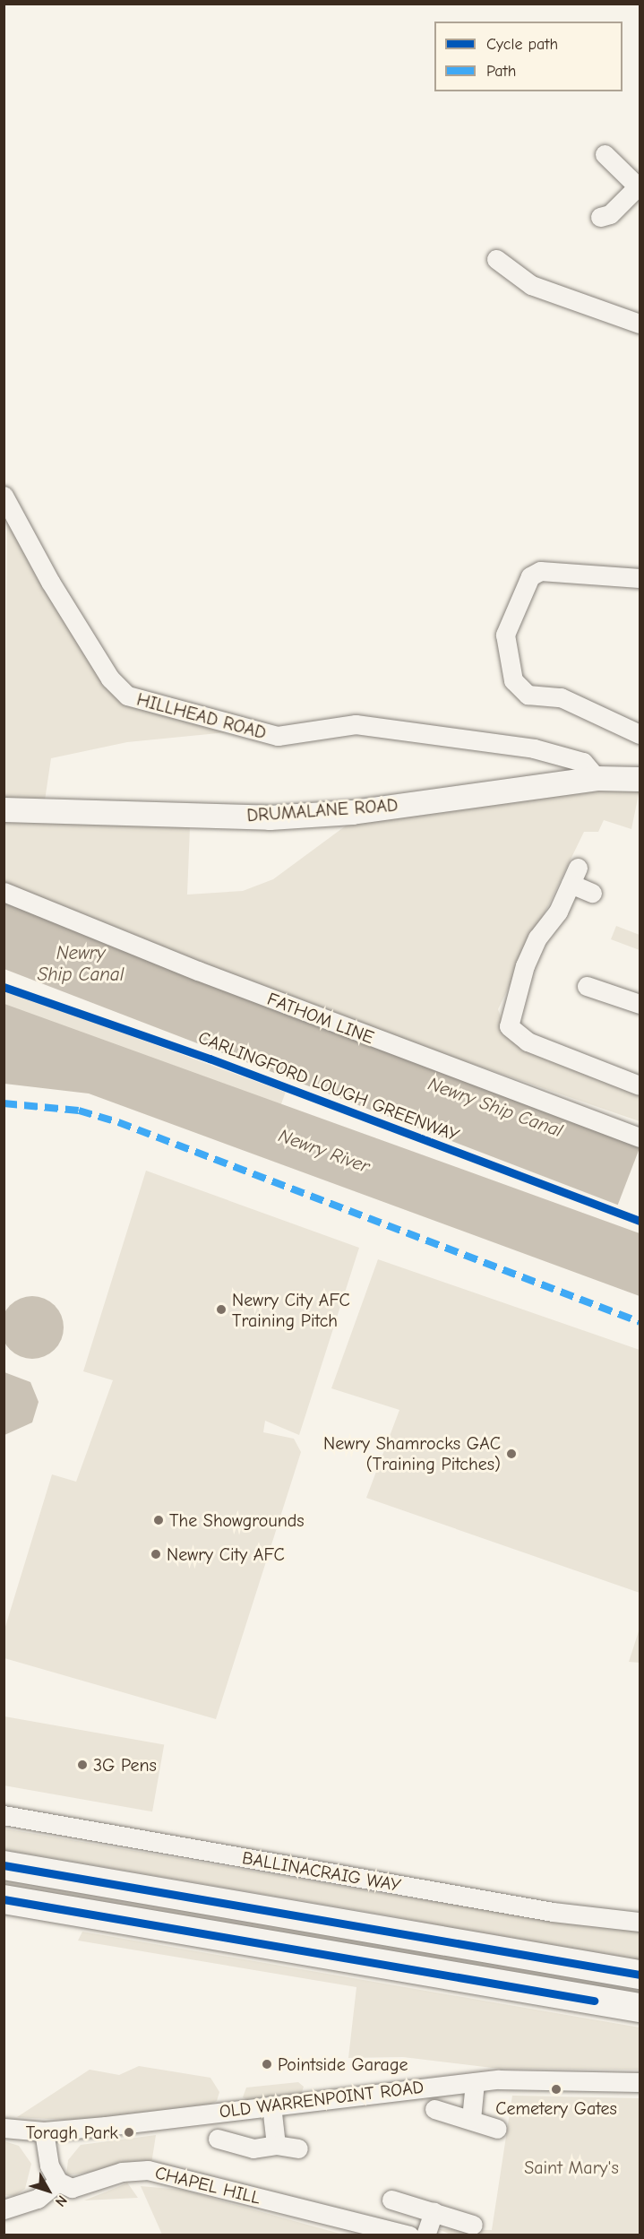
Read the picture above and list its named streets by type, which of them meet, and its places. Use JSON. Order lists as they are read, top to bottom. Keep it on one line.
{"streets":{"main road":["DRUMALANE ROAD"],"street":["HILLHEAD ROAD","FATHOM LINE","BALLINACRAIG WAY","OLD WARRENPOINT ROAD","CHAPEL HILL"],"cycle path":["CARLINGFORD LOUGH GREENWAY"]},"crossings":[["HILLHEAD ROAD","DRUMALANE ROAD"]],"water":["Newry Ship Canal","Newry River"],"parks":["Saint Mary's"],"places":["Newry City AFC Training Pitch","Newry Shamrocks GAC (Training Pitches)","The Showgrounds","Newry City AFC","3G Pens","Pointside Garage","Cemetery Gates","Toragh Park"],"legend":["Cycle path","Path"],"north":"bottom right"}
